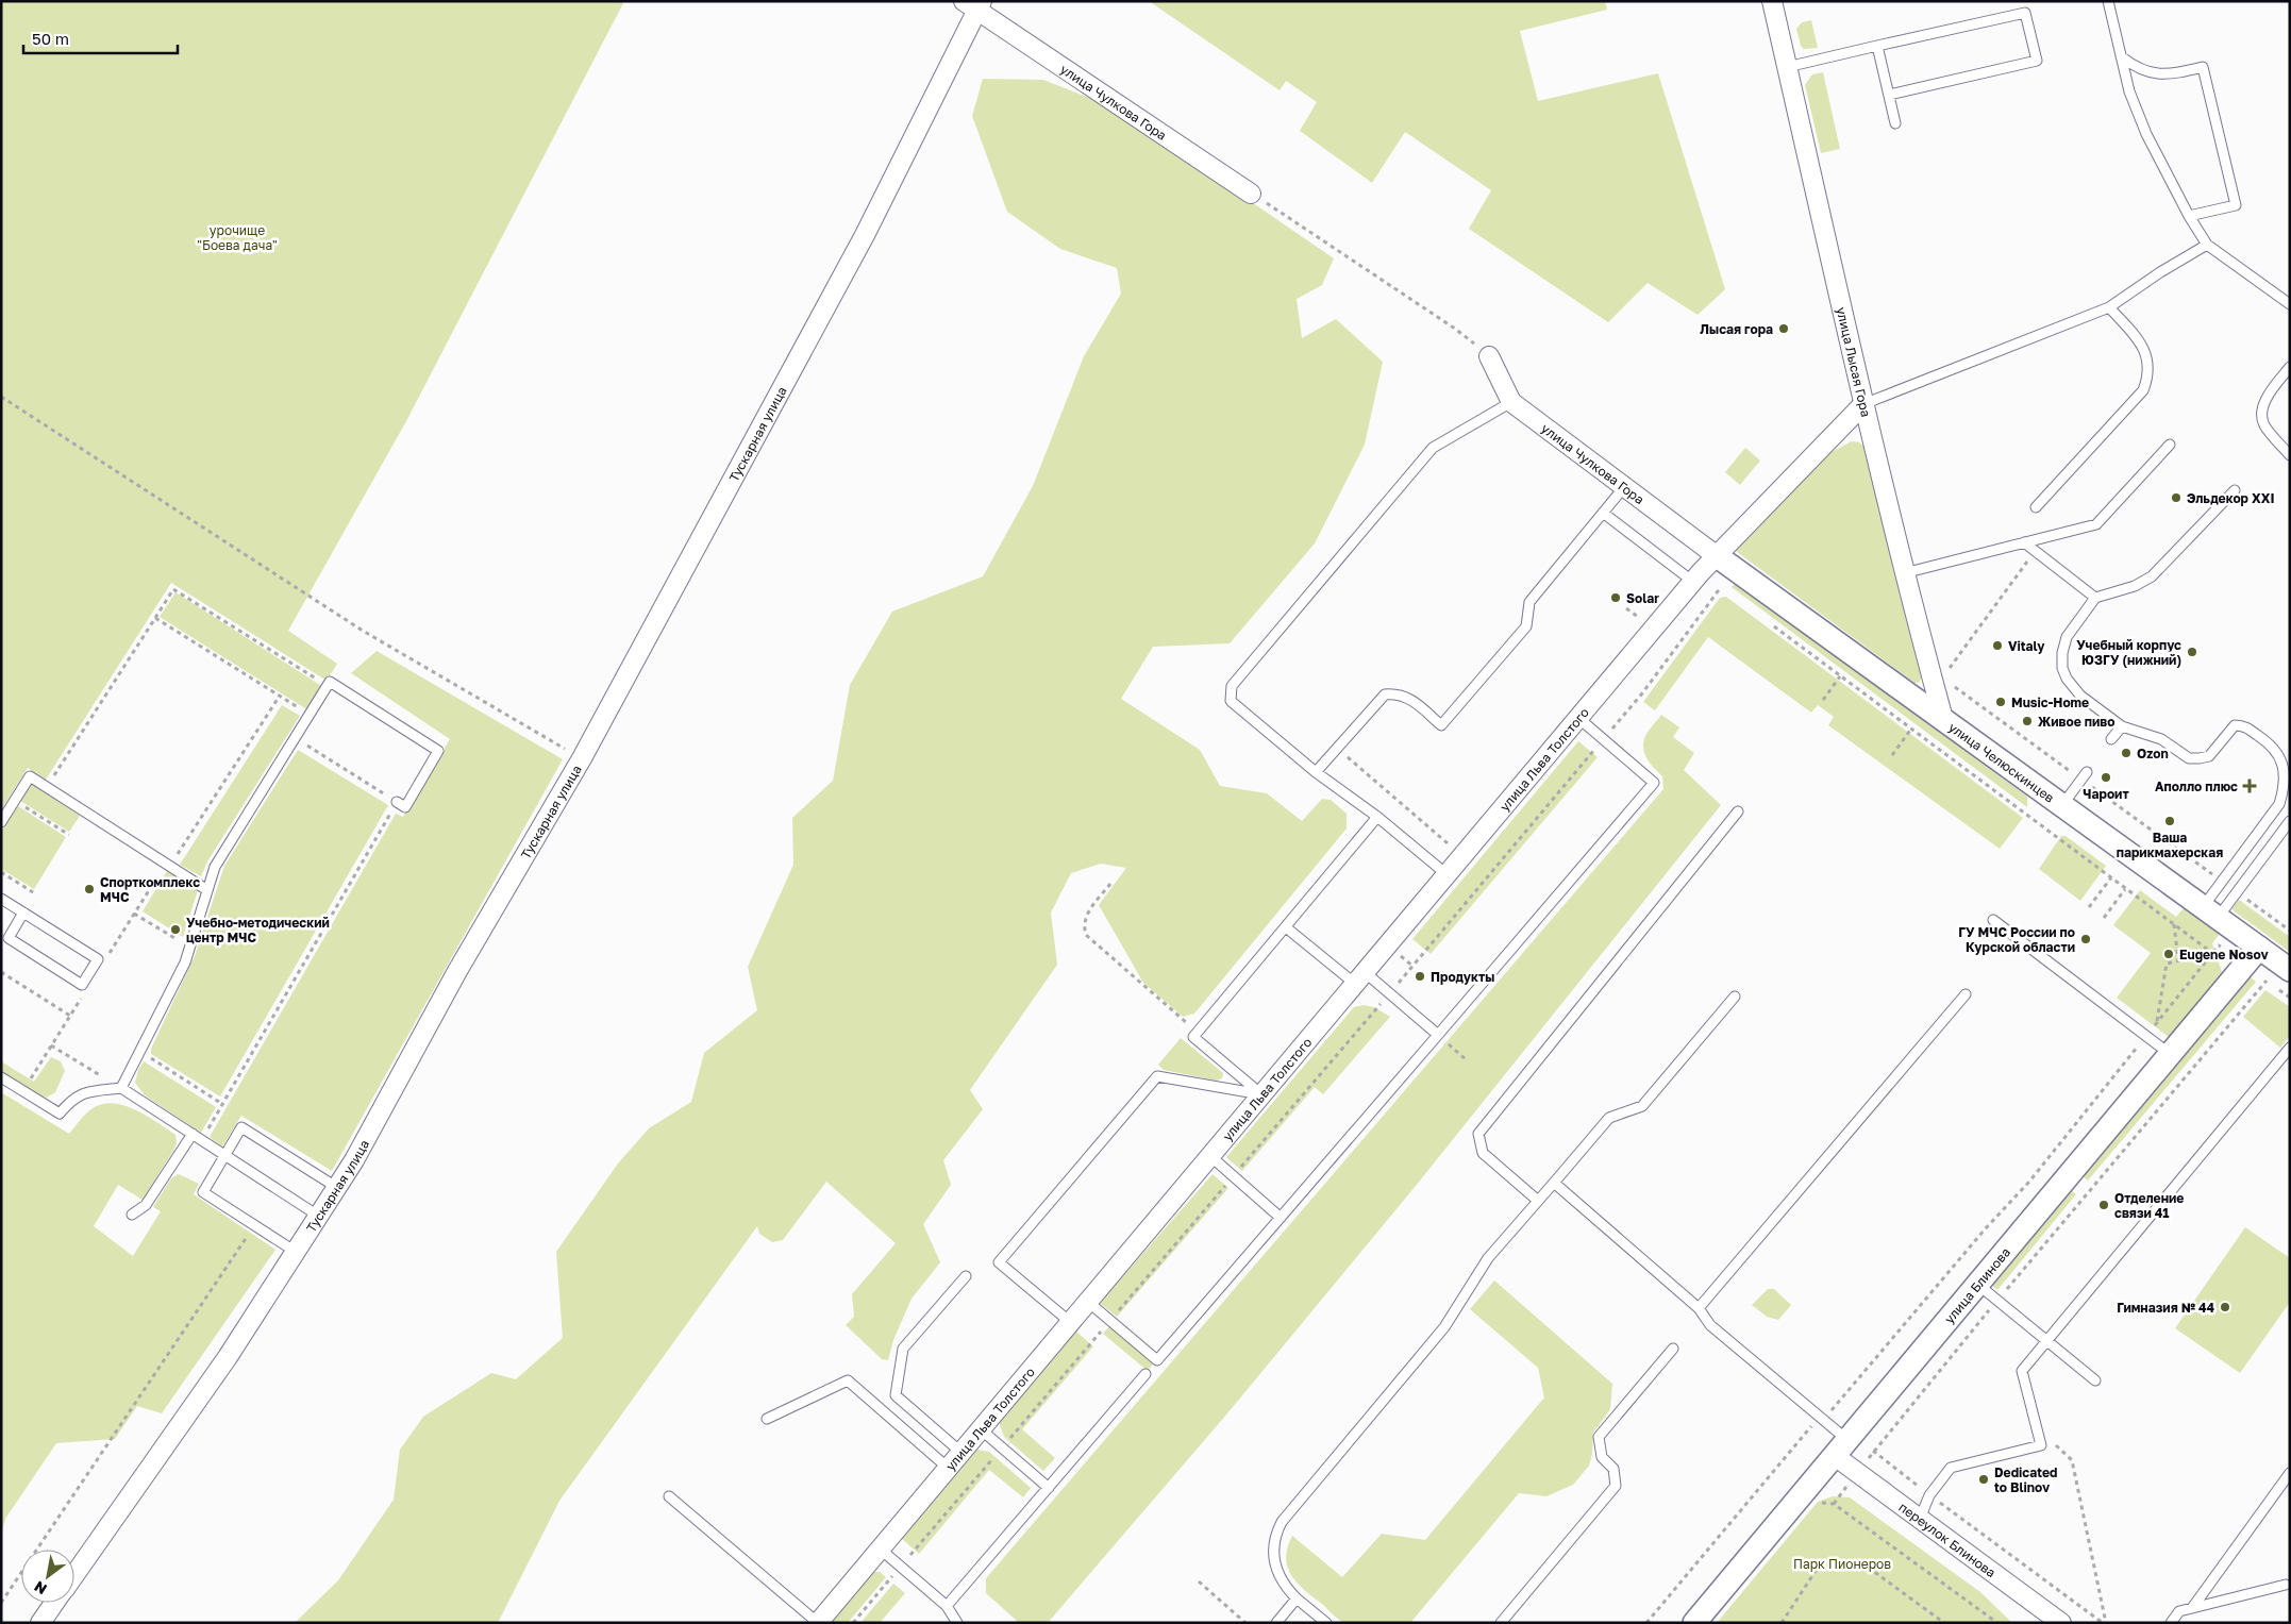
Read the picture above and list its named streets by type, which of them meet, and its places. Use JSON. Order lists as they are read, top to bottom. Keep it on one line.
{"streets":{"street":["улица Чулкова Гора","улица Лысая Гора","Тускарная улица","улица Льва Толстого","улица Челюскинцев","улица Блинова","переулок Блинова"]},"crossings":[["улица Чулкова Гора","Тускарная улица"],["улица Чулкова Гора","улица Льва Толстого"],["улица Чулкова Гора","улица Челюскинцев"],["улица Лысая Гора","улица Льва Толстого"],["улица Лысая Гора","улица Челюскинцев"],["улица Льва Толстого","улица Челюскинцев"],["улица Челюскинцев","улица Блинова"],["улица Блинова","переулок Блинова"]],"parks":["урочище \"Боева дача\"","Парк Пионеров"],"places":{"other":["Лысая гора","Эльдекор XXI","Solar","Vitaly","Учебный корпус ЮЗГУ (нижний)","Music-Home","Живое пиво","Ozon","Чароит","Ваша парикмахерская","Спорткомплекс МЧС","Учебно-методический центр МЧС","ГУ МЧС России по Курской области","Eugene Nosov","Продукты","Отделение связи 41","Гимназия № 44","Dedicated to Blinov"],"health":["Аполло плюс"]},"scale_bar":"50 m","north":"bottom left"}
